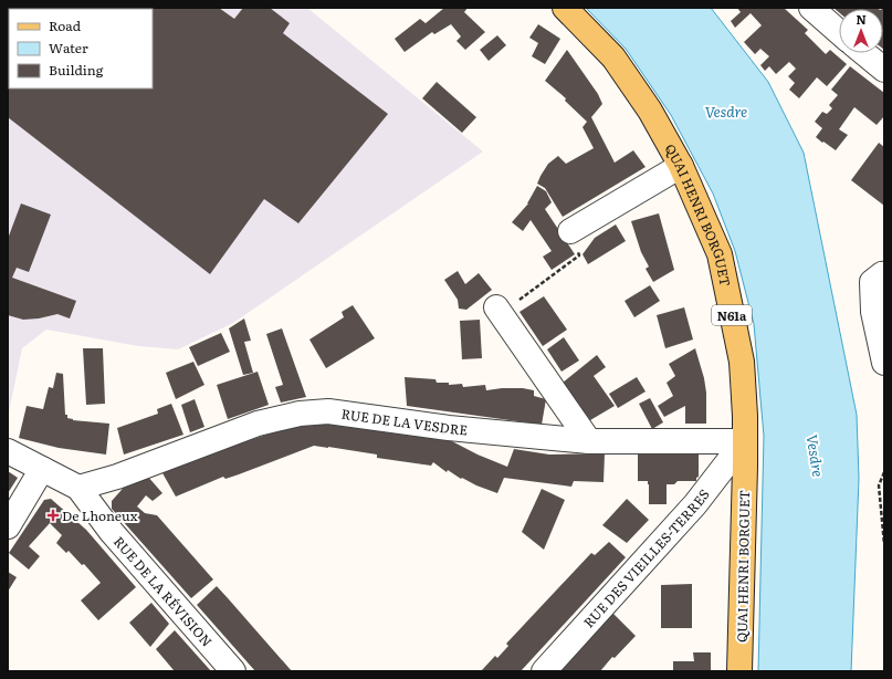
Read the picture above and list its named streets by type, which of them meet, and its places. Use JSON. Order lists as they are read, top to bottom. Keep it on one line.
{"streets":{"main road":["QUAI HENRI BORGUET","N61a"],"street":["RUE DE LA VESDRE","RUE DES VIEILLES-TERRES","RUE DE LA RÉVISION"]},"crossings":[["QUAI HENRI BORGUET","RUE DE LA VESDRE"],["QUAI HENRI BORGUET","RUE DES VIEILLES-TERRES"],["RUE DE LA VESDRE","RUE DES VIEILLES-TERRES"],["RUE DE LA VESDRE","RUE DE LA RÉVISION"]],"water":["Vesdre"],"places":{"health":["De Lhoneux"]},"legend":["Road","Water","Building"],"north":"top"}
